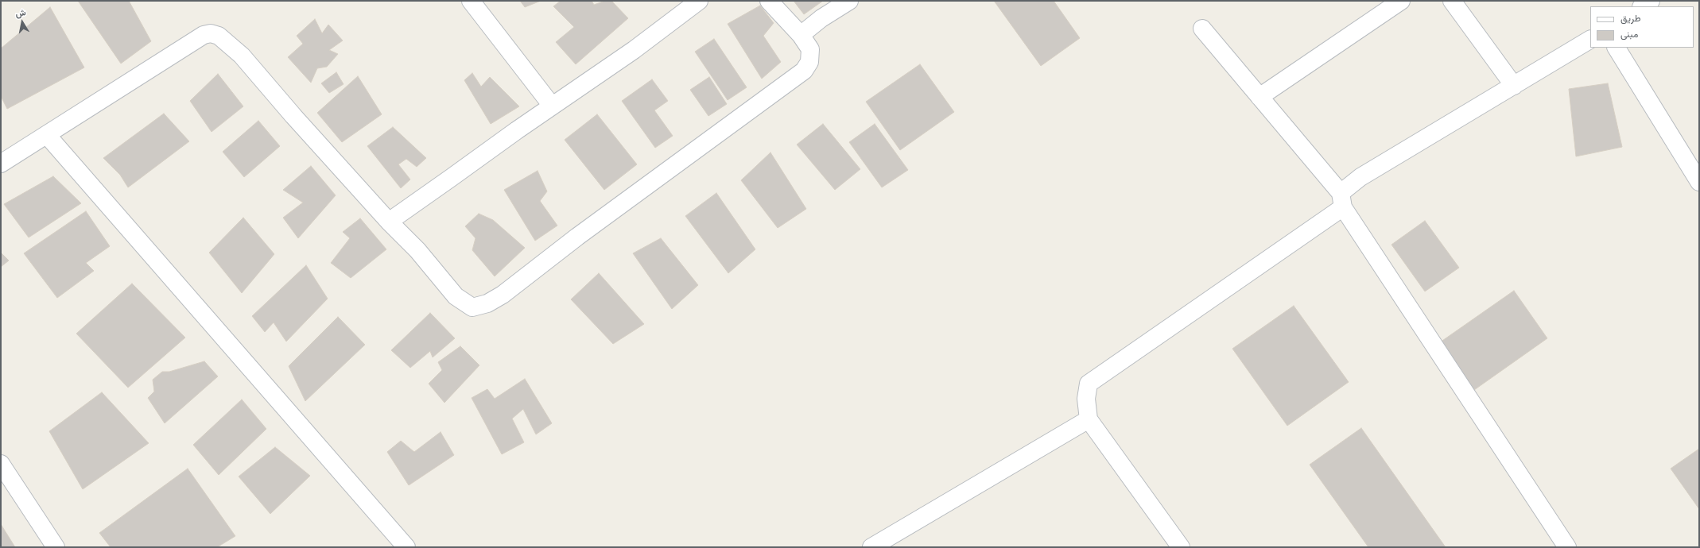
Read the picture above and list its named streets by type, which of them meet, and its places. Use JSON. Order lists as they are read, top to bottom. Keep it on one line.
{"legend":["طريق","مبنى"],"north":"top"}
